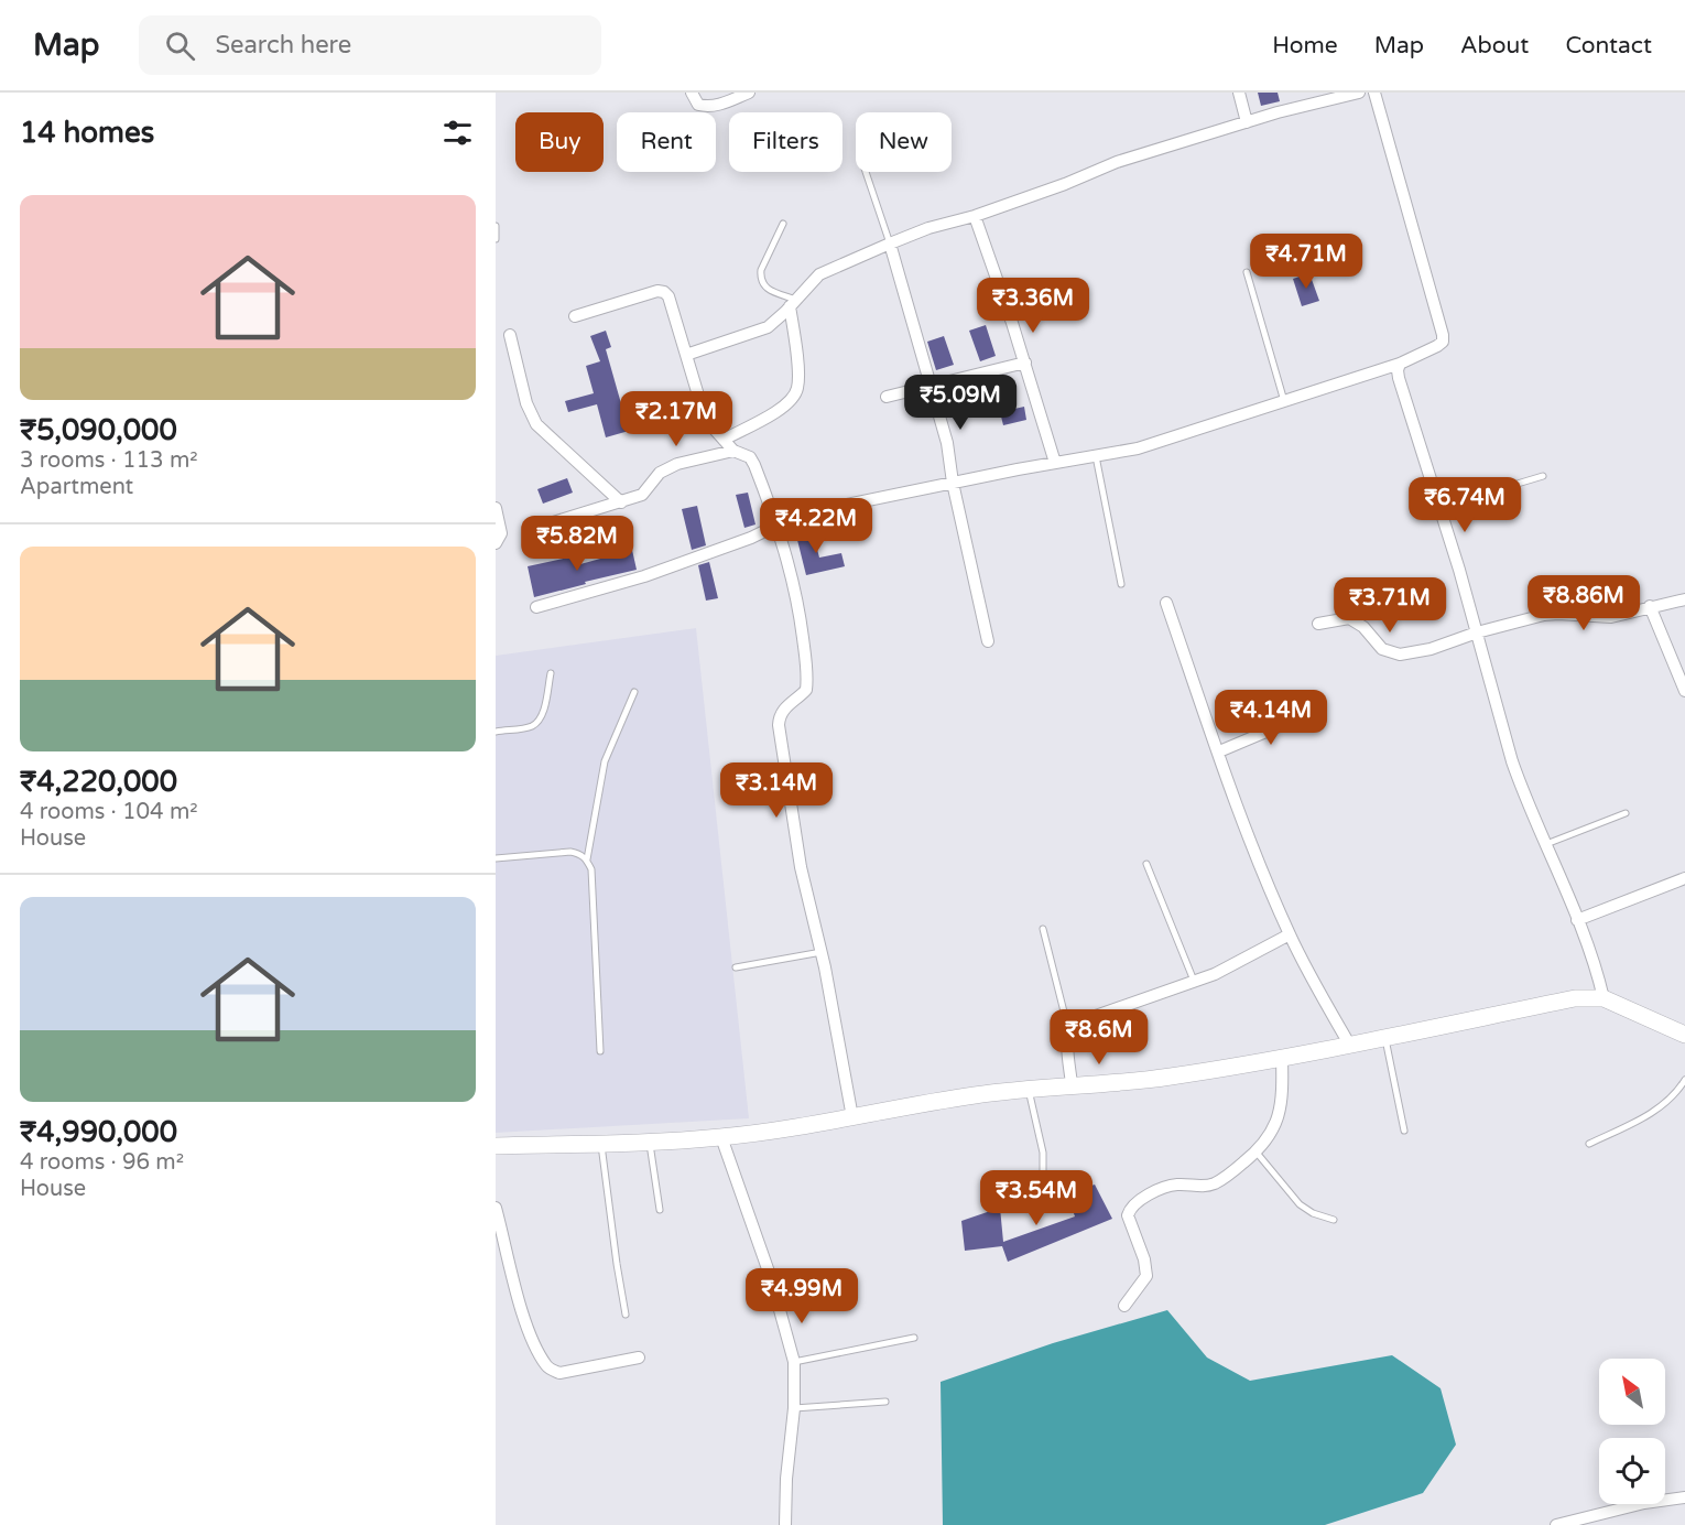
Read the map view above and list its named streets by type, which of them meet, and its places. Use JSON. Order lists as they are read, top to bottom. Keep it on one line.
{"north":"top left","page":{"header":"Map","search":"Search here","nav":["Home","Map","About","Contact"],"heading":"14 homes","chip":["Buy","Rent","Filters","New"],"list":[{"name":"₹5,090,000","note":"3 rooms · 113 m² · Apartment"},{"name":"₹4,220,000","note":"4 rooms · 104 m² · House"},{"name":"₹4,990,000","note":"4 rooms · 96 m² · House"}],"price":["₹4.71M","₹3.36M","₹5.09M","₹2.17M","₹6.74M","₹4.22M","₹5.82M","₹8.86M","₹3.71M","₹4.14M","₹3.14M","₹8.6M","₹3.54M","₹4.99M"]}}
